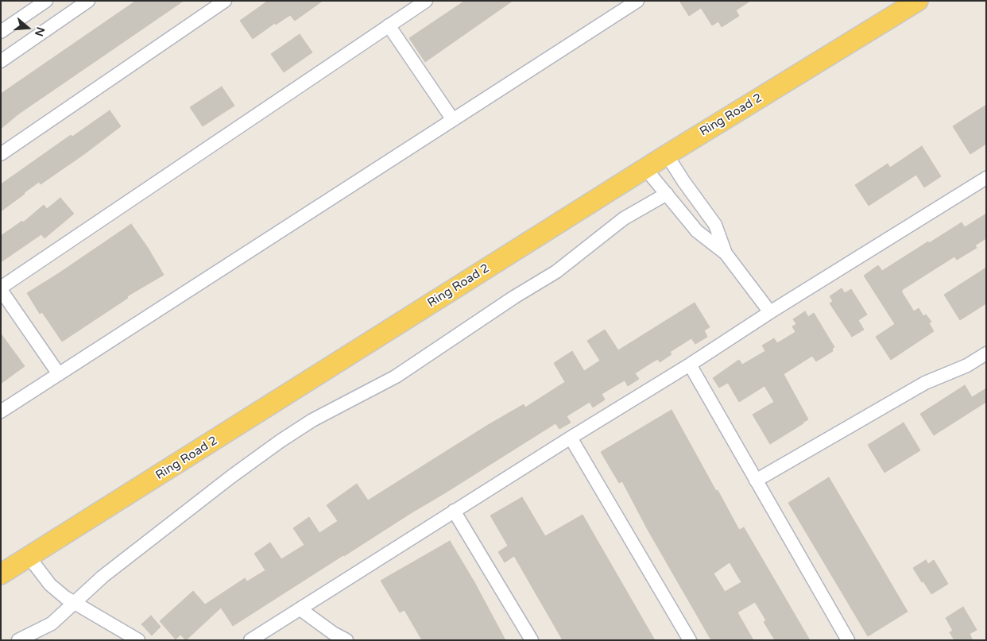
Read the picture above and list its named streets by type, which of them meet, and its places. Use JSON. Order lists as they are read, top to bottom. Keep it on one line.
{"streets":{"main road":["Ring Road 2"]},"north":"right"}
